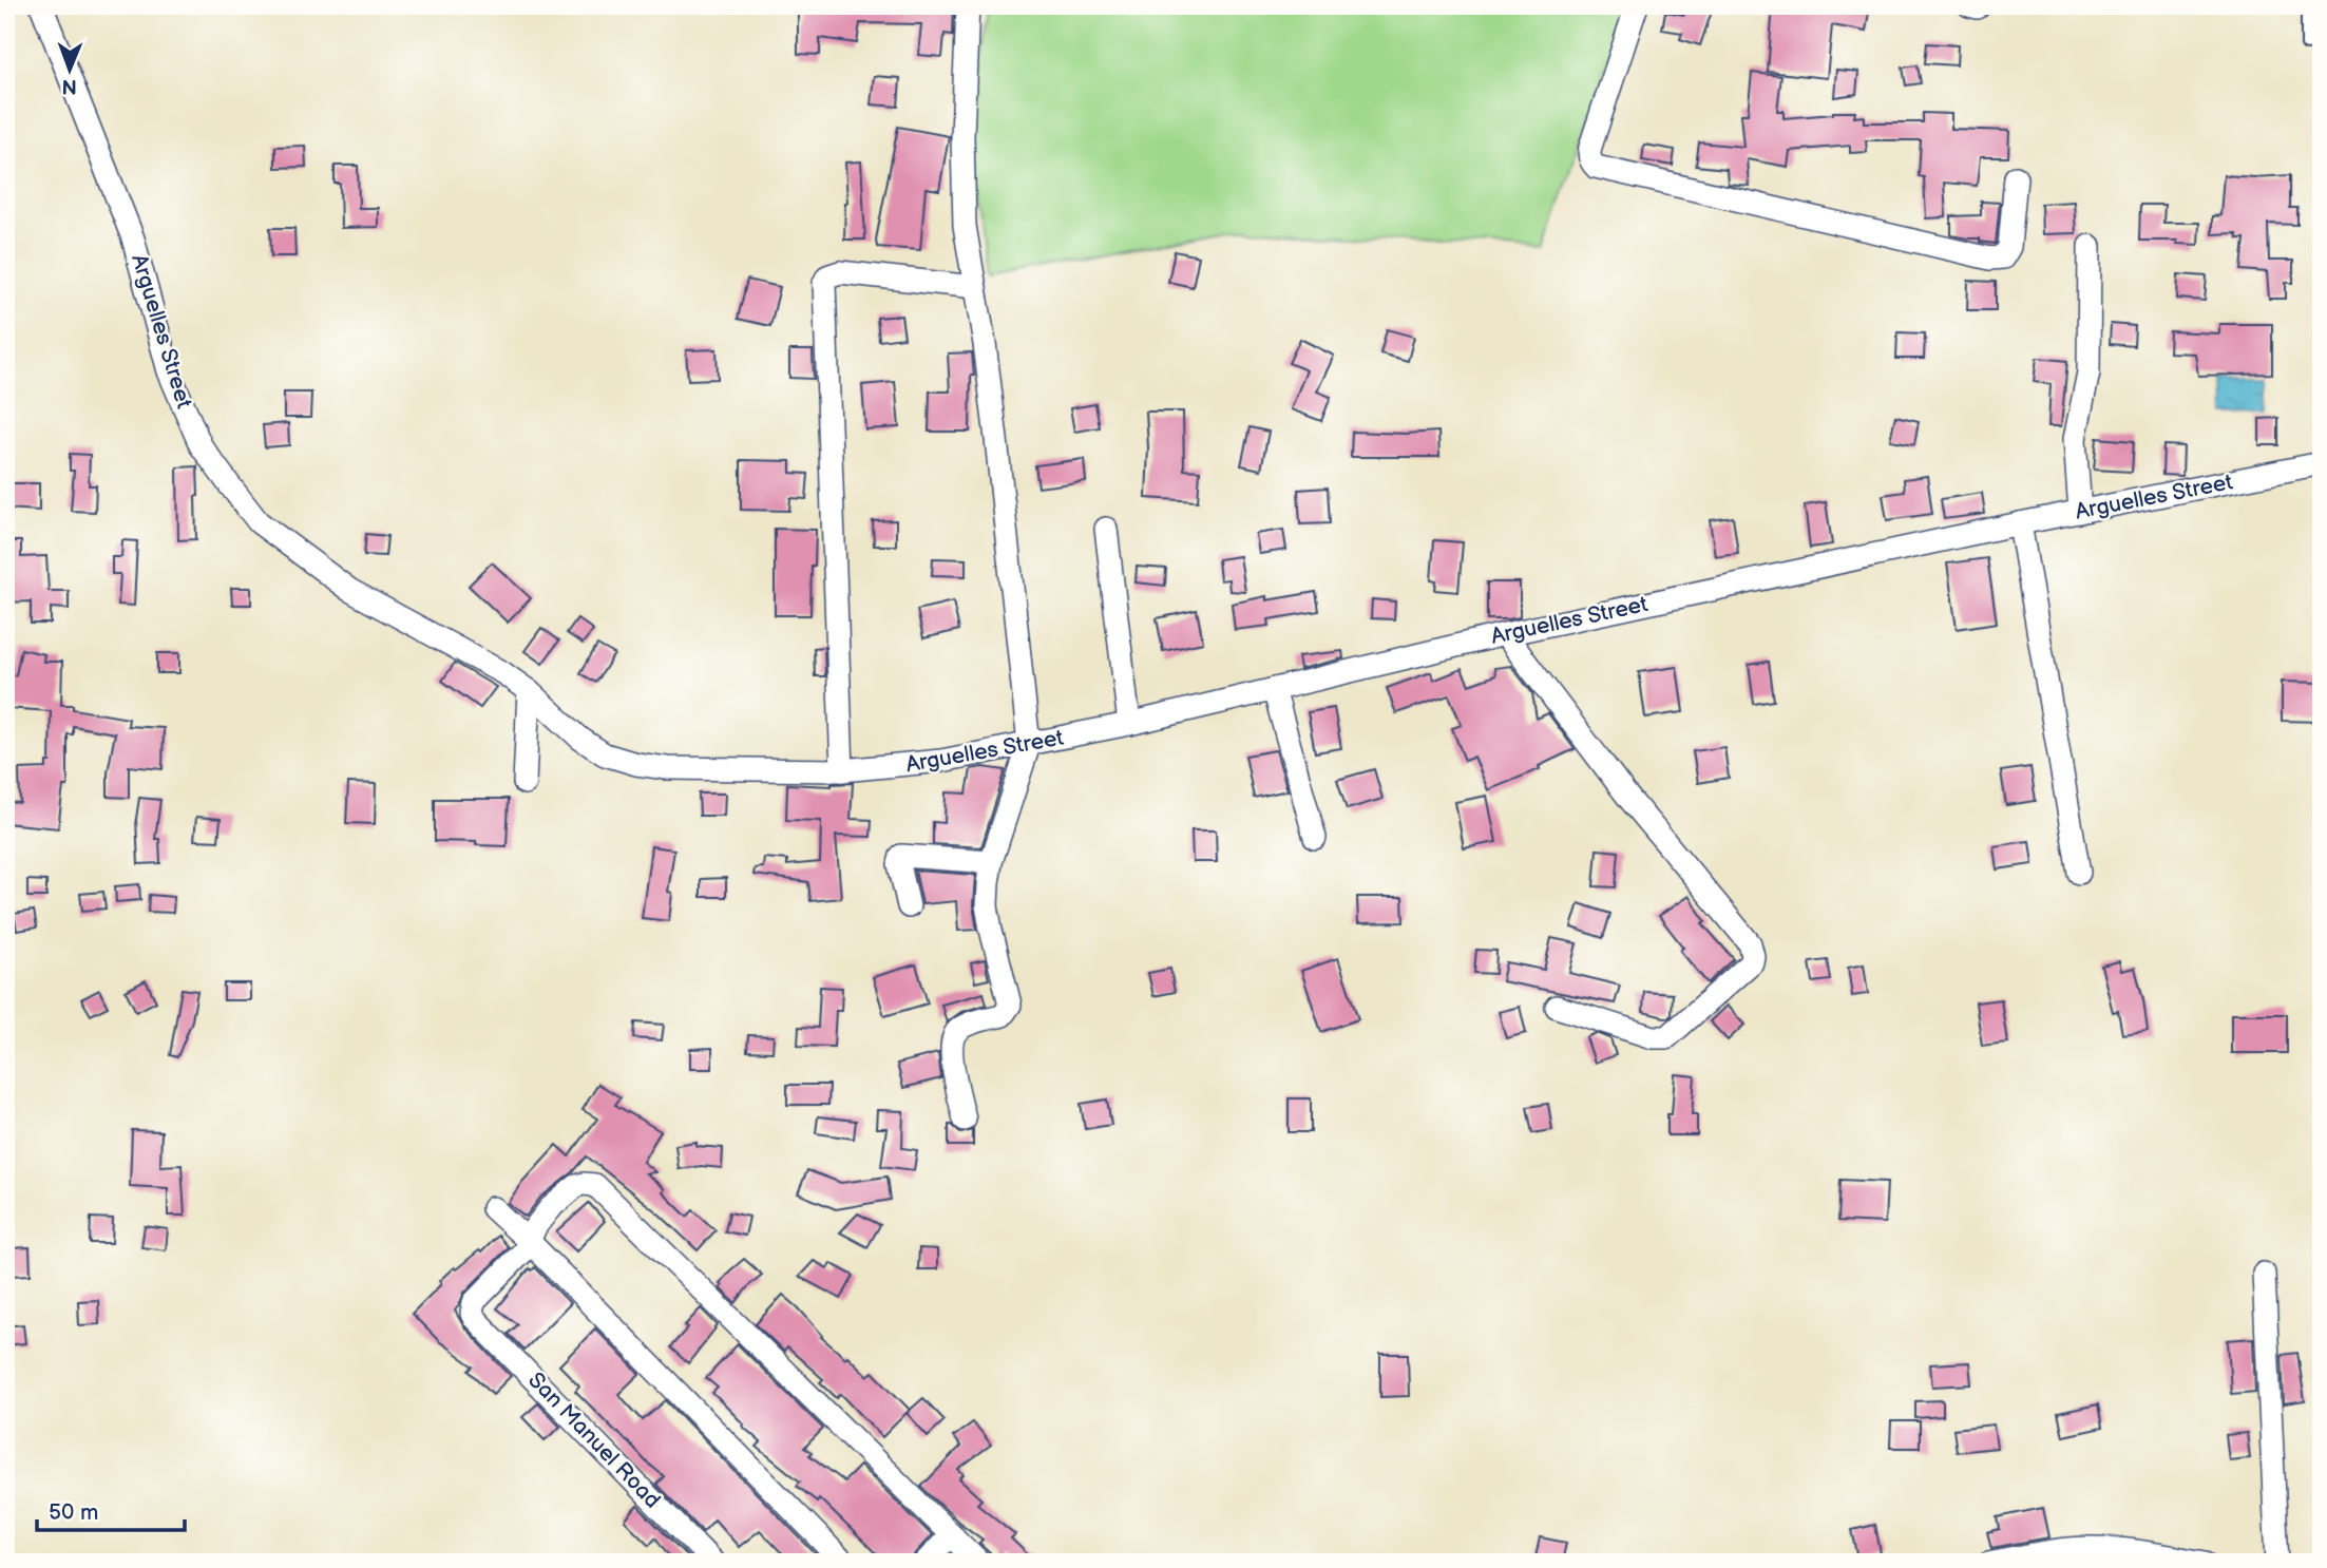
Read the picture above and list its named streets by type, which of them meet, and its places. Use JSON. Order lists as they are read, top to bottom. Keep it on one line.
{"streets":{"street":["Arguelles Street","San Manuel Road"]},"scale_bar":"50 m","north":"bottom"}
